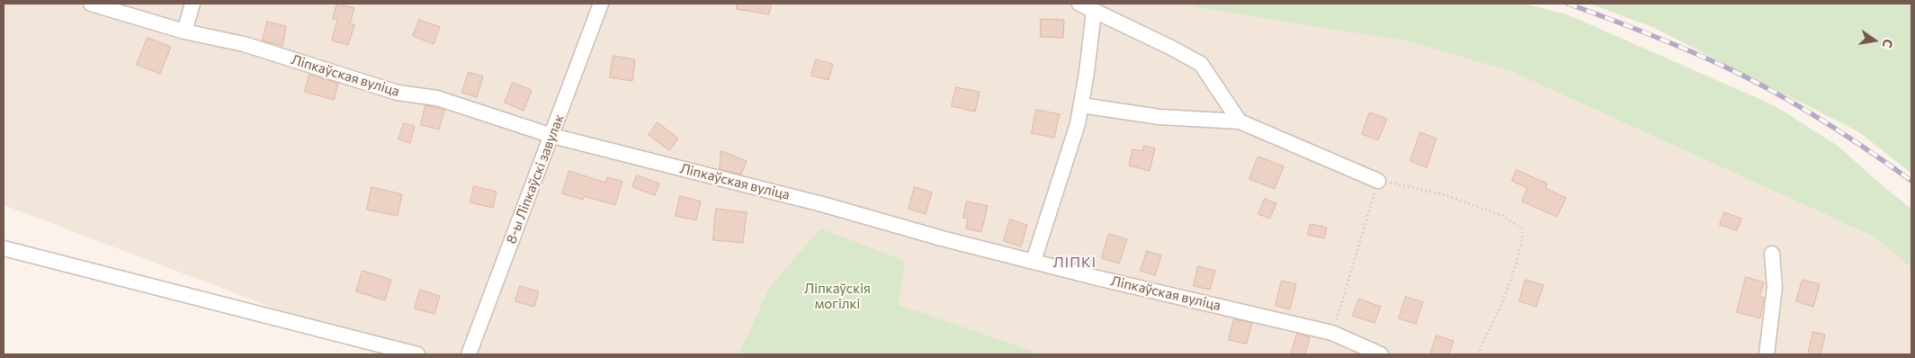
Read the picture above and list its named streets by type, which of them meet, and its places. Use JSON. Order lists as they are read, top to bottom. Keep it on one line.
{"streets":{"street":["Ліпкаўская вуліца","8-ы Ліпкаўскі завулак"]},"crossings":[["Ліпкаўская вуліца","8-ы Ліпкаўскі завулак"]],"districts":["ЛІПКІ"],"parks":["Ліпкаўскія могілкі"],"north":"right"}
